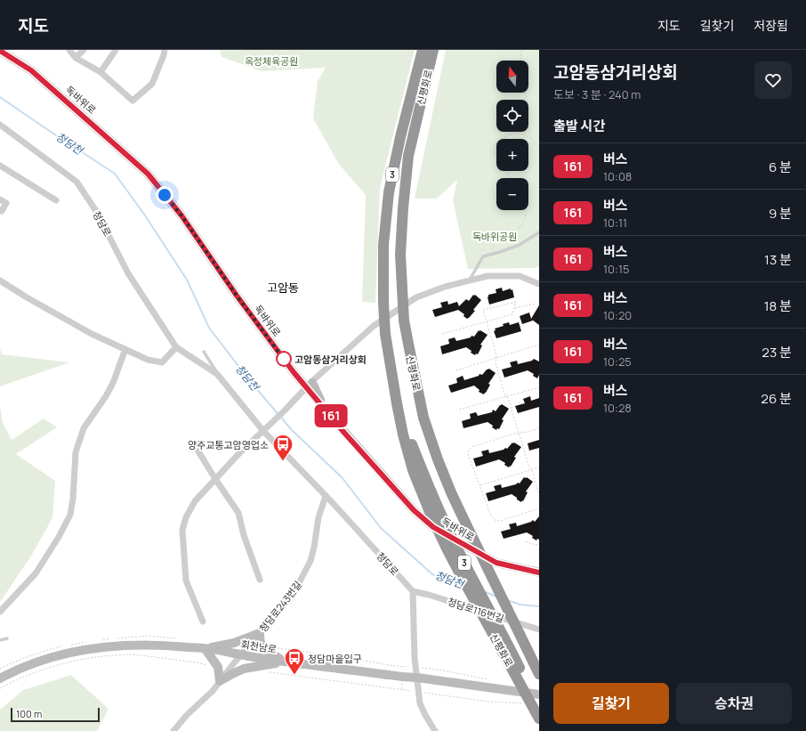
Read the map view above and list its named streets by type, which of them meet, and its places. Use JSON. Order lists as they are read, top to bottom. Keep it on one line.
{"streets":{"highway":["신평화로","3"],"main road":["독바위로","회천남로"],"street":["청담로","청담로243번길","청담로116번길"]},"crossings":[["청담로","청담로243번길"],["청담로","청담로116번길"],["청담로243번길","회천남로"]],"districts":["고암동"],"water":["청담천"],"parks":["옥정체육공원","독바위공원"],"places":{"other":["고암동삼거리상회"],"bus stop":["양주교통고암영업소","청담마을입구"]},"lines":["bus line 161"],"scale_bar":"100 m","north":"top","page":{"header":"지도","nav":["지도","길찾기","저장됨"],"on_map":"161","heading":[["고암동삼거리상회","도보 · 3 분 · 240 m"],"출발 시간"],"map_buttons":["+","−"],"list":[{"mark":"161","name":"버스","note":"10:08","value":"6 분"},{"mark":"161","name":"버스","note":"10:11","value":"9 분"},{"mark":"161","name":"버스","note":"10:15","value":"13 분"},{"mark":"161","name":"버스","note":"10:20","value":"18 분"},{"mark":"161","name":"버스","note":"10:25","value":"23 분"},{"mark":"161","name":"버스","note":"10:28","value":"26 분"}],"buttons":["길찾기","승차권"],"scale":"100 m"}}
